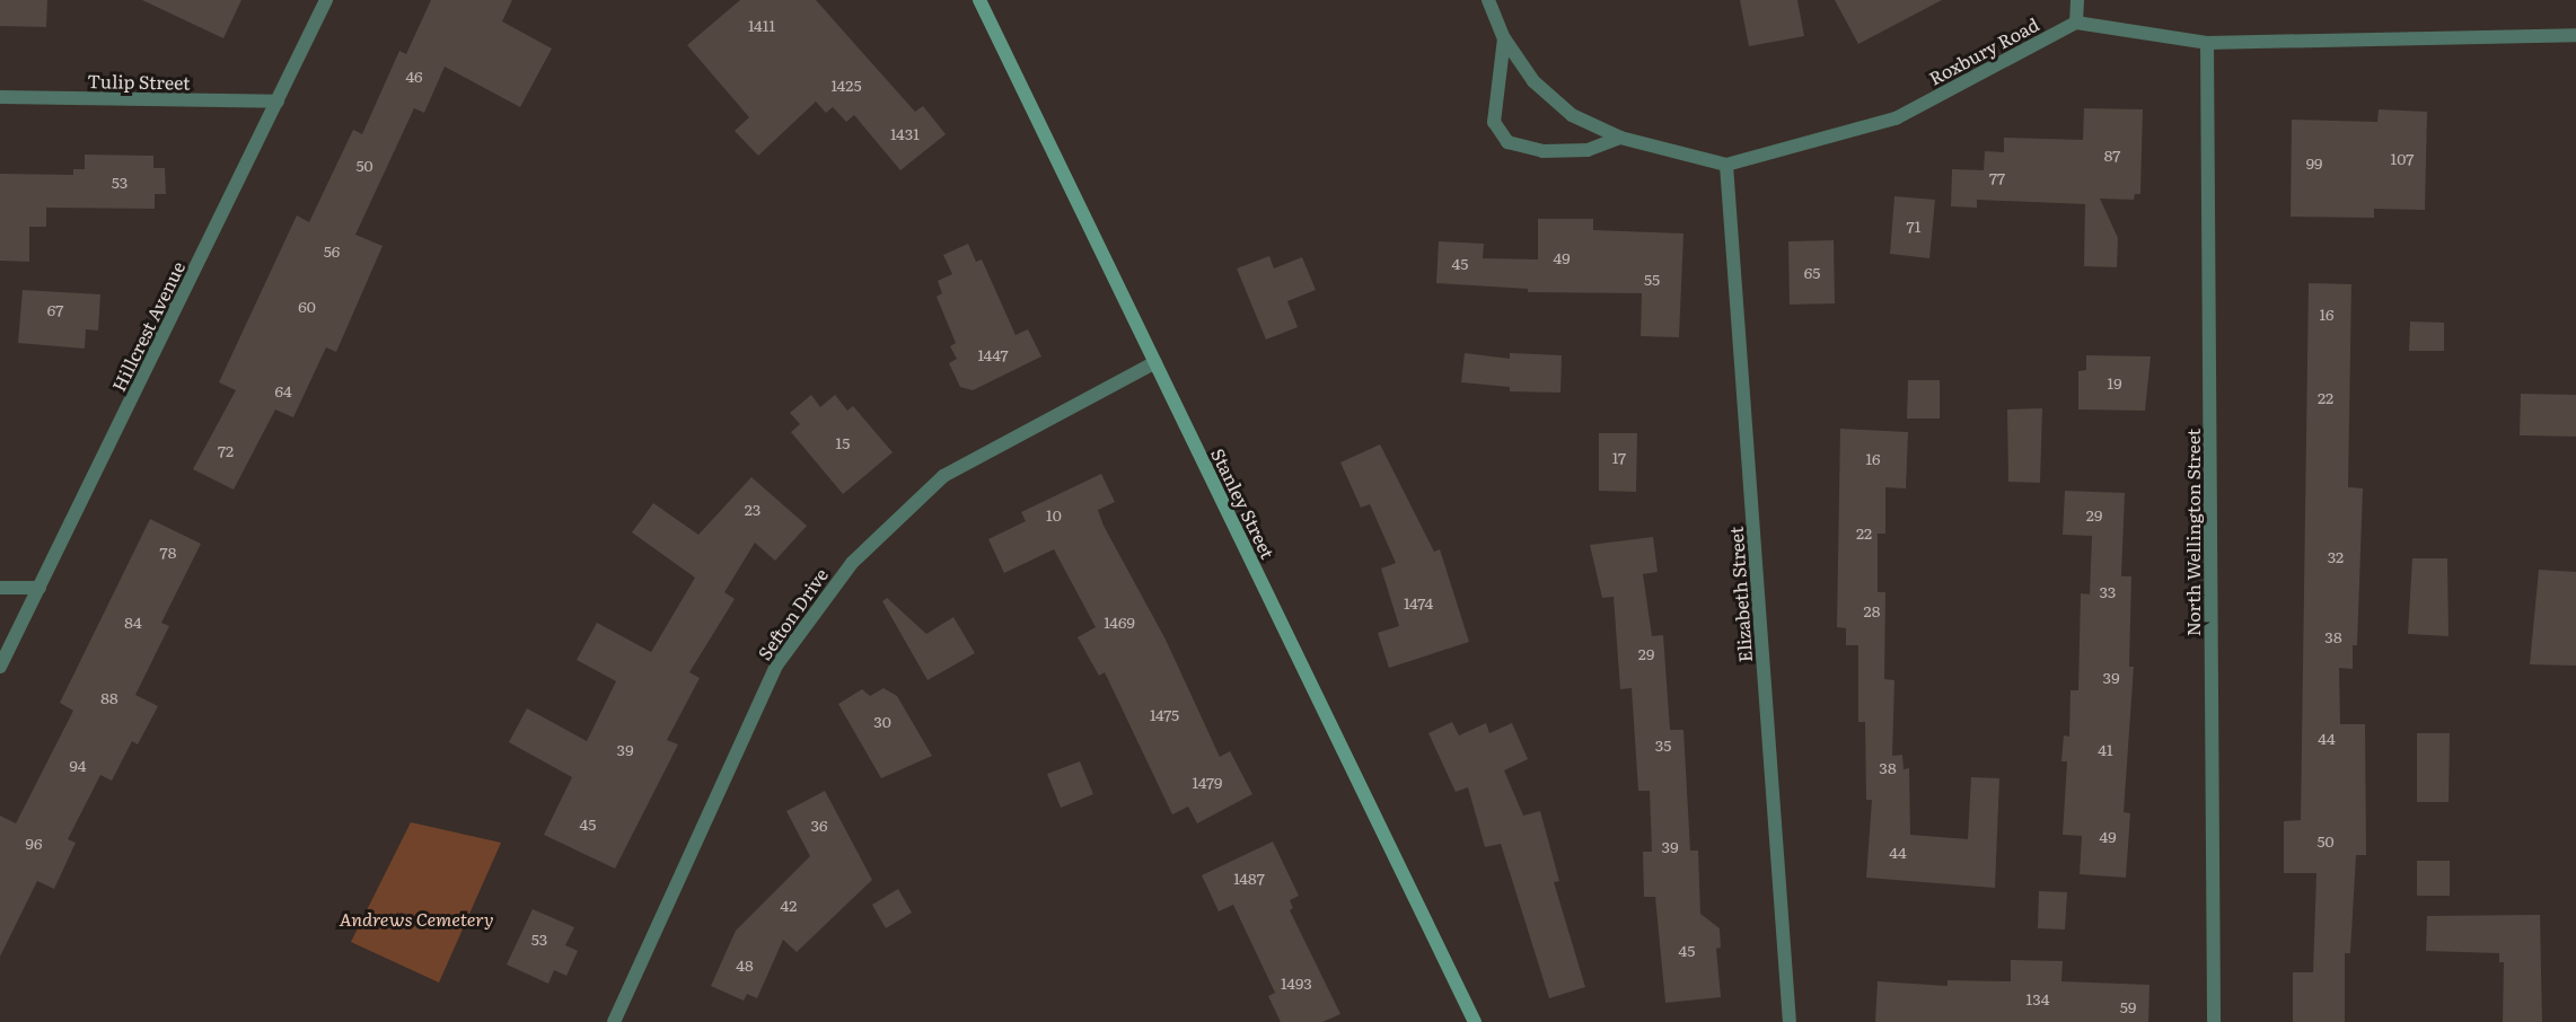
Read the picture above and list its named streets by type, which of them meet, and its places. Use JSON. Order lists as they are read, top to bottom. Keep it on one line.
{"streets":{"main road":["Stanley Street"],"street":["Roxbury Road","Tulip Street","Hillcrest Avenue","North Wellington Street","Elizabeth Street","Sefton Drive"]},"crossings":[["Roxbury Road","Elizabeth Street"],["Tulip Street","Hillcrest Avenue"],["Stanley Street","Sefton Drive"]],"parks":["Andrews Cemetery"],"house_numbers":["1411","46","1425","1431","87","107","99","50","77","53","71","56","49","45","65","55","60","67","16","1447","19","64","22","15","72","17","16","23","10","29","22","78","32","33","1474","28","84","1469","38","29","39","88","1475","30","44","35","39","41","94","38","1479","45","36","49","50","96","39","44","1487","42","53","45","48","1493","134","59"]}
